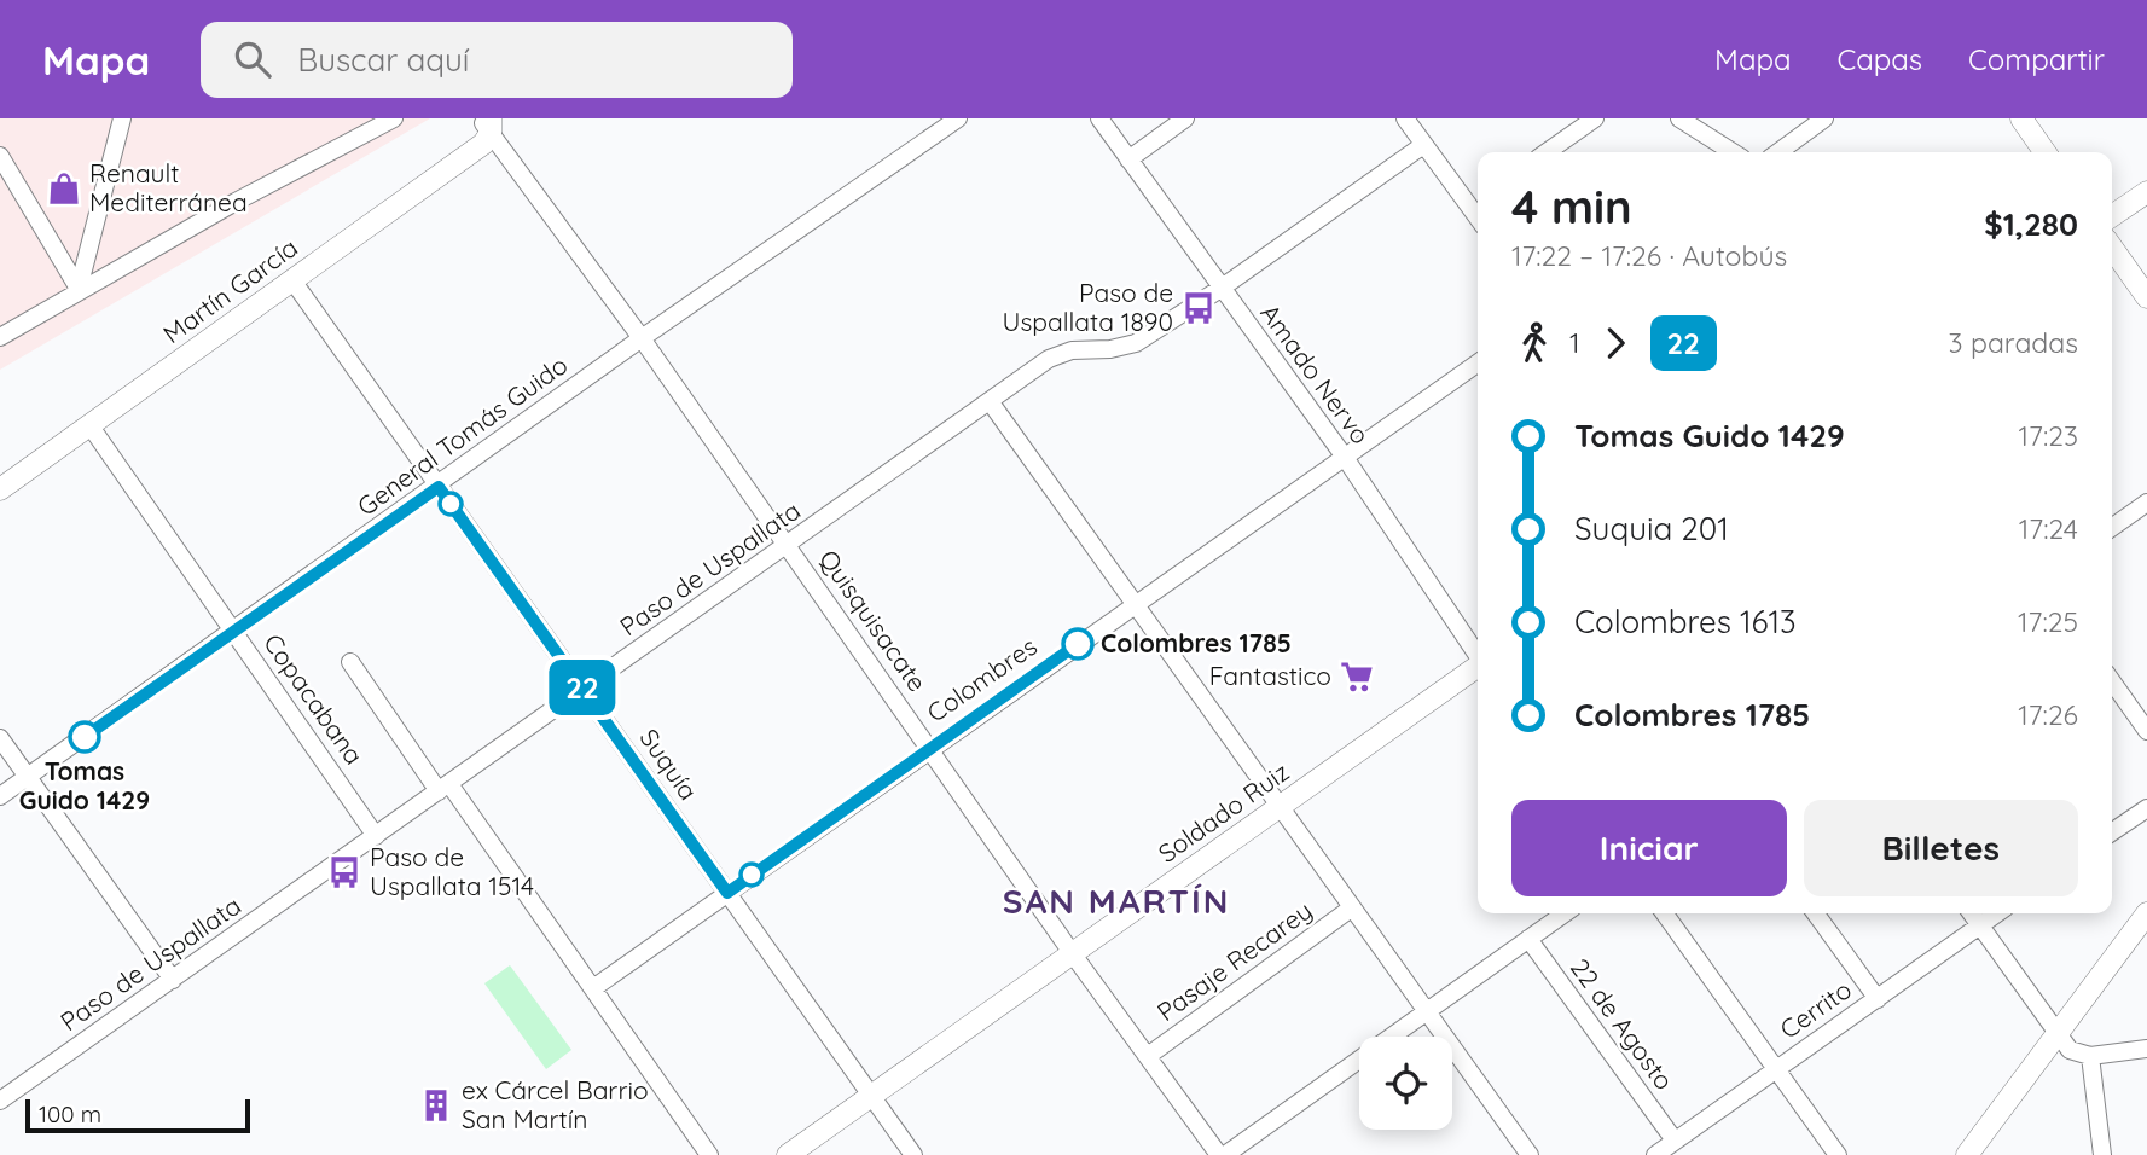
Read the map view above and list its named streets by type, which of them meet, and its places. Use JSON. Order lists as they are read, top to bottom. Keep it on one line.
{"streets":{"main road":["Martín García","Soldado Ruiz"],"street":["Amado Nervo","General Tomás Guido","Paso de Uspallata","Quisquisacate","Colombres","Copacabana","Suquía","Pasaje Recarey","Cerrito","22 de Agosto"]},"crossings":[["Martín García","Quisquisacate"],["Martín García","Copacabana"],["Martín García","Suquía"],["Amado Nervo","Paso de Uspallata"],["Amado Nervo","Colombres"],["General Tomás Guido","Quisquisacate"],["General Tomás Guido","Copacabana"],["General Tomás Guido","Suquía"],["Paso de Uspallata","Quisquisacate"],["Paso de Uspallata","Copacabana"],["Paso de Uspallata","Suquía"],["Quisquisacate","Colombres"],["Quisquisacate","Soldado Ruiz"],["Quisquisacate","Pasaje Recarey"],["Colombres","Suquía"],["Suquía","Soldado Ruiz"],["Cerrito","22 de Agosto"]],"districts":["SAN MARTÍN"],"places":{"shop":["Renault Mediterránea"],"bus stop":["Paso de Uspallata 1890","Paso de Uspallata 1514"],"other":["Colombres 1785","Tomas Guido 1429"],"supermarket":["Fantastico"],"building":["ex Cárcel Barrio San Martín"]},"lines":["bus line 22"],"scale_bar":"100 m","page":{"header":"Mapa","search":"Buscar aquí","nav":["Mapa","Capas","Compartir"],"on_map":"22","heading":["4 min","17:22 – 17:26 · Autobús","$1,280"],"legs":["1","22","3 paradas"],"list":[{"name":"Tomas Guido 1429","value":"17:23"},{"name":"Suquia 201","value":"17:24"},{"name":"Colombres 1613","value":"17:25"},{"name":"Colombres 1785","value":"17:26"}],"buttons":["Iniciar","Billetes"],"scale":"100 m"}}
